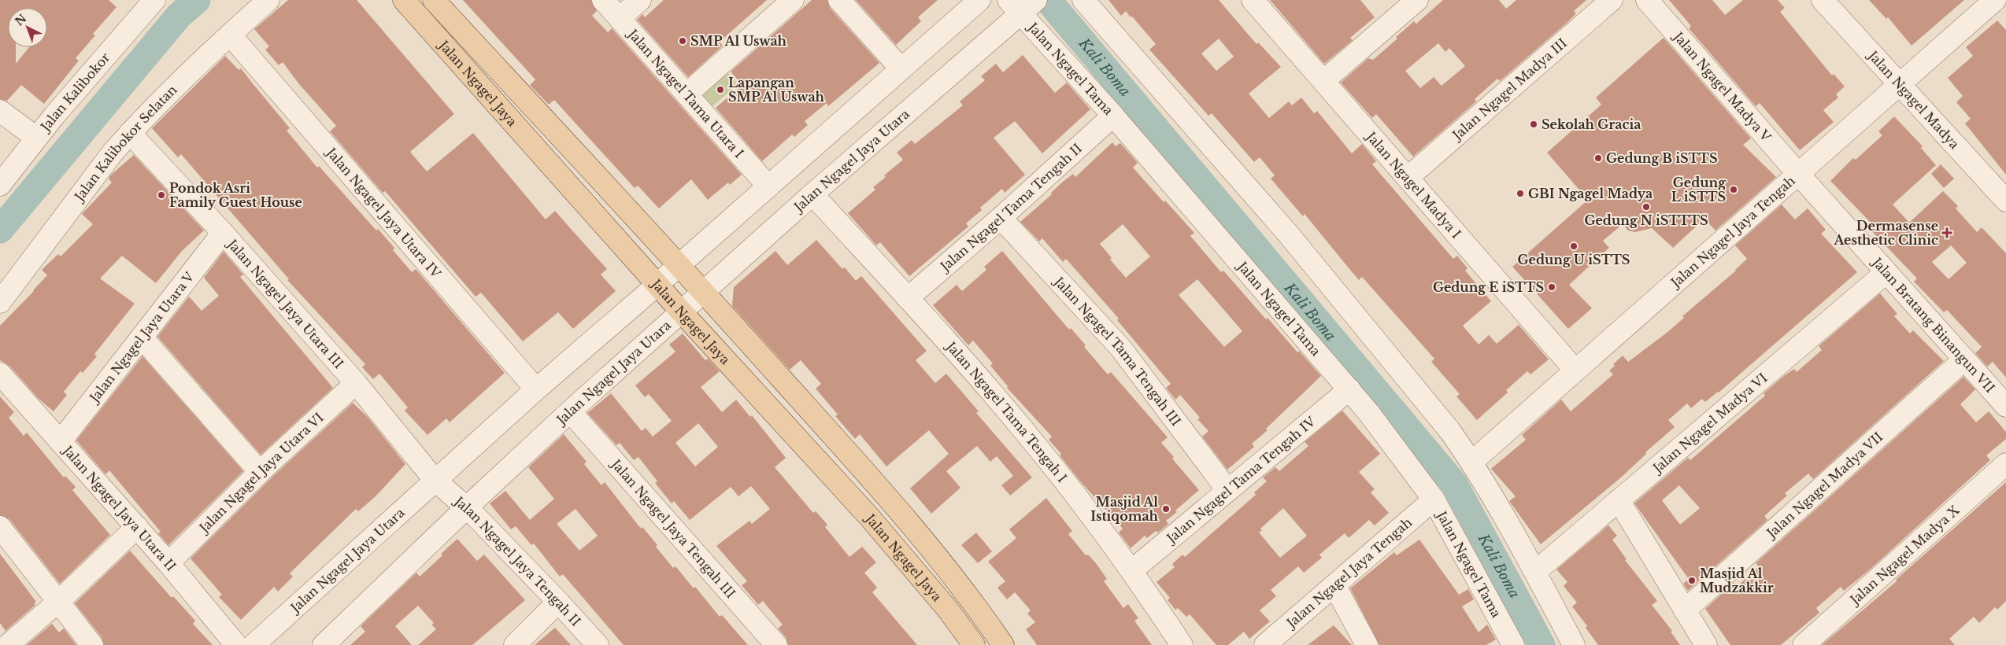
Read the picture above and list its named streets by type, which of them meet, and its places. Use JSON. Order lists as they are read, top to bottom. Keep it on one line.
{"streets":{"main road":["Jalan Ngagel Jaya"],"street":["Jalan Ngagel Tama","Jalan Ngagel Madya V","Jalan Ngagel Madya III","Jalan Kalibokor","Jalan Ngagel Tama Utara I","Jalan Ngagel Madya","Jalan Kalibokor Selatan","Jalan Ngagel Jaya Utara","Jalan Ngagel Madya I","Jalan Ngagel Tama Tengah II","Jalan Ngagel Jaya Utara IV","Jalan Ngagel Jaya Tengah","Jalan Ngagel Jaya Utara III","Jalan Bratang Binangun VII","Jalan Ngagel Jaya Utara V","Jalan Ngagel Tama Tengah III","Jalan Ngagel Tama Tengah I","Jalan Ngagel Madya VI","Jalan Ngagel Jaya Utara VI","Jalan Ngagel Tama Tengah IV","Jalan Ngagel Madya VII","Jalan Ngagel Jaya Utara II","Jalan Ngagel Jaya Tengah III","Jalan Ngagel Madya X","Jalan Ngagel Jaya Tengah II"]},"crossings":[["Jalan Ngagel Tama","Jalan Ngagel Jaya Utara"],["Jalan Ngagel Tama","Jalan Ngagel Tama Tengah II"],["Jalan Ngagel Tama","Jalan Ngagel Jaya Tengah"],["Jalan Ngagel Tama","Jalan Ngagel Tama Tengah IV"],["Jalan Ngagel Jaya","Jalan Ngagel Jaya Utara"],["Jalan Ngagel Madya V","Jalan Ngagel Jaya Tengah"],["Jalan Ngagel Madya V","Jalan Bratang Binangun VII"],["Jalan Ngagel Madya III","Jalan Ngagel Madya I"],["Jalan Ngagel Tama Utara I","Jalan Ngagel Jaya Utara"],["Jalan Ngagel Madya","Jalan Ngagel Jaya Tengah"],["Jalan Kalibokor Selatan","Jalan Ngagel Jaya Utara IV"],["Jalan Kalibokor Selatan","Jalan Ngagel Jaya Utara III"],["Jalan Ngagel Jaya Utara","Jalan Ngagel Jaya Utara IV"],["Jalan Ngagel Jaya Utara","Jalan Ngagel Jaya Utara III"],["Jalan Ngagel Jaya Utara","Jalan Ngagel Tama Tengah I"],["Jalan Ngagel Jaya Utara","Jalan Ngagel Jaya Tengah III"],["Jalan Ngagel Jaya Utara","Jalan Ngagel Jaya Tengah II"],["Jalan Ngagel Madya I","Jalan Ngagel Jaya Tengah"],["Jalan Ngagel Tama Tengah II","Jalan Ngagel Tama Tengah III"],["Jalan Ngagel Tama Tengah II","Jalan Ngagel Tama Tengah I"],["Jalan Ngagel Jaya Tengah","Jalan Bratang Binangun VII"],["Jalan Ngagel Jaya Utara III","Jalan Ngagel Jaya Utara V"],["Jalan Ngagel Jaya Utara III","Jalan Ngagel Jaya Utara VI"],["Jalan Ngagel Jaya Utara III","Jalan Ngagel Jaya Tengah II"],["Jalan Bratang Binangun VII","Jalan Ngagel Madya VI"],["Jalan Bratang Binangun VII","Jalan Ngagel Madya VII"],["Jalan Ngagel Jaya Utara V","Jalan Ngagel Jaya Utara II"],["Jalan Ngagel Tama Tengah III","Jalan Ngagel Tama Tengah IV"],["Jalan Ngagel Tama Tengah I","Jalan Ngagel Tama Tengah IV"],["Jalan Ngagel Jaya Utara VI","Jalan Ngagel Jaya Utara II"]],"water":["Kali Boma"],"places":{"other":["SMP Al Uswah","Lapangan SMP Al Uswah","Sekolah Gracia","Gedung B iSTTS","Gedung L iSTTS","GBI Ngagel Madya","Pondok Asri Family Guest House","Gedung N iSTTTS","Gedung U iSTTS","Gedung E iSTTS","Masjid Al Istiqomah","Masjid Al Mudzakkir"],"health":["Dermasense Aesthetic Clinic"]},"north":"top left"}
